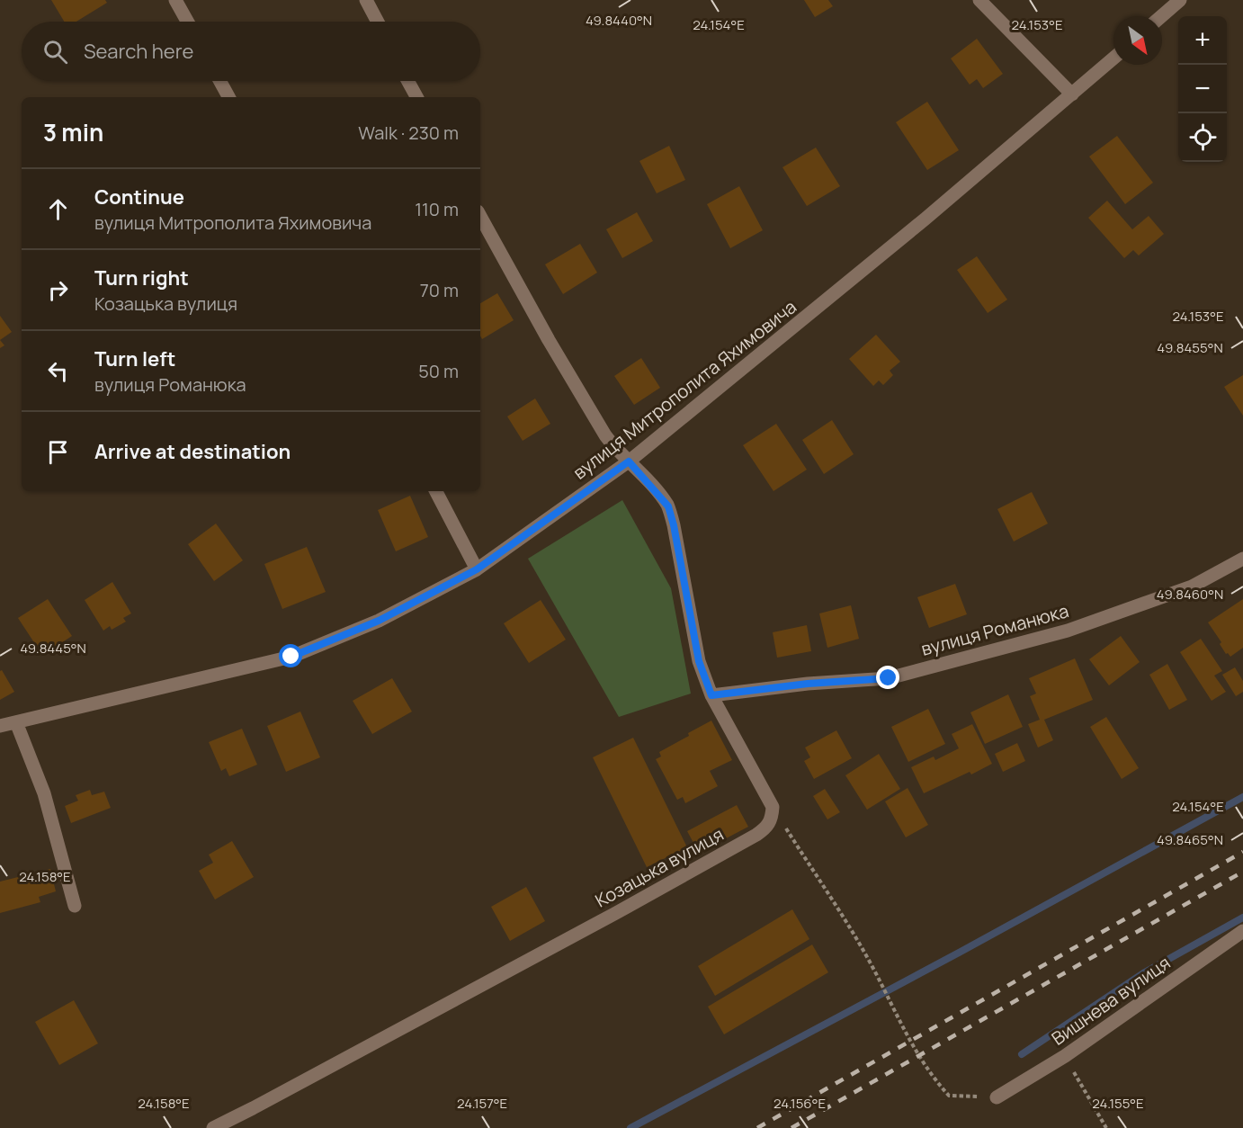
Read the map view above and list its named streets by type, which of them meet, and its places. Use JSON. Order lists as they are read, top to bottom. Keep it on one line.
{"streets":{"street":["вулиця Митрополита Яхимовича","вулиця Романюка","Козацька вулиця","Вишнева вулиця"]},"north":"bottom right","page":{"map_buttons":["+","−"],"search":"Search here","heading":["3 min","Walk · 230 m"],"list":[["Continue","вулиця Митрополита Яхимовича","110 m"],["Turn right","Козацька вулиця","70 m"],["Turn left","вулиця Романюка","50 m"],"Arrive at destination"]},"coordinates":["49.8440°N","24.154°E","24.153°E","49.8455°N","49.8460°N","49.8445°N","49.8465°N","24.158°E","24.157°E","24.156°E","24.155°E"]}
